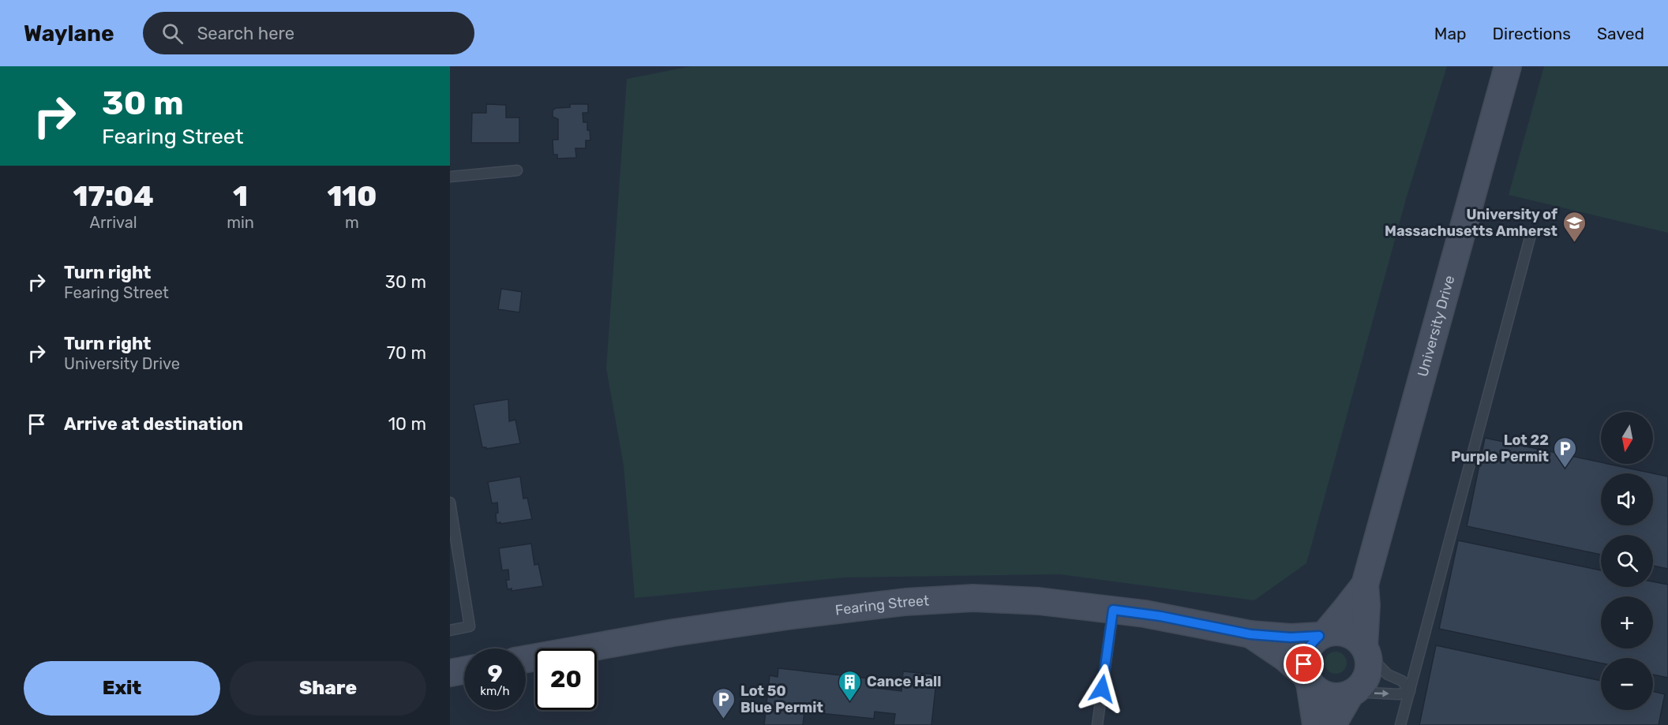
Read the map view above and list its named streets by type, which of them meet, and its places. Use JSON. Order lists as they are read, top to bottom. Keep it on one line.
{"streets":{"main road":["University Drive","Fearing Street"]},"crossings":[["University Drive","Fearing Street"]],"places":{"school or university":["University of Massachusetts Amherst"],"parking":["Lot 22 Purple Permit","Lot 50 Blue Permit"],"building":["Cance Hall"]},"north":"bottom","page":{"header":"Waylane","search":"Search here","nav":["Map","Directions","Saved"],"turn":["30 m","Fearing Street"],"eta":["17:04","Arrival","1","min","110","m"],"list":[{"name":"Turn right","note":"Fearing Street","value":"30 m"},{"name":"Turn right","note":"University Drive","value":"70 m"},{"name":"Arrive at destination","value":"10 m"}],"map_buttons":["+","−"],"speed":"9 km/h","limit":"20","buttons":["Exit","Share"]}}
